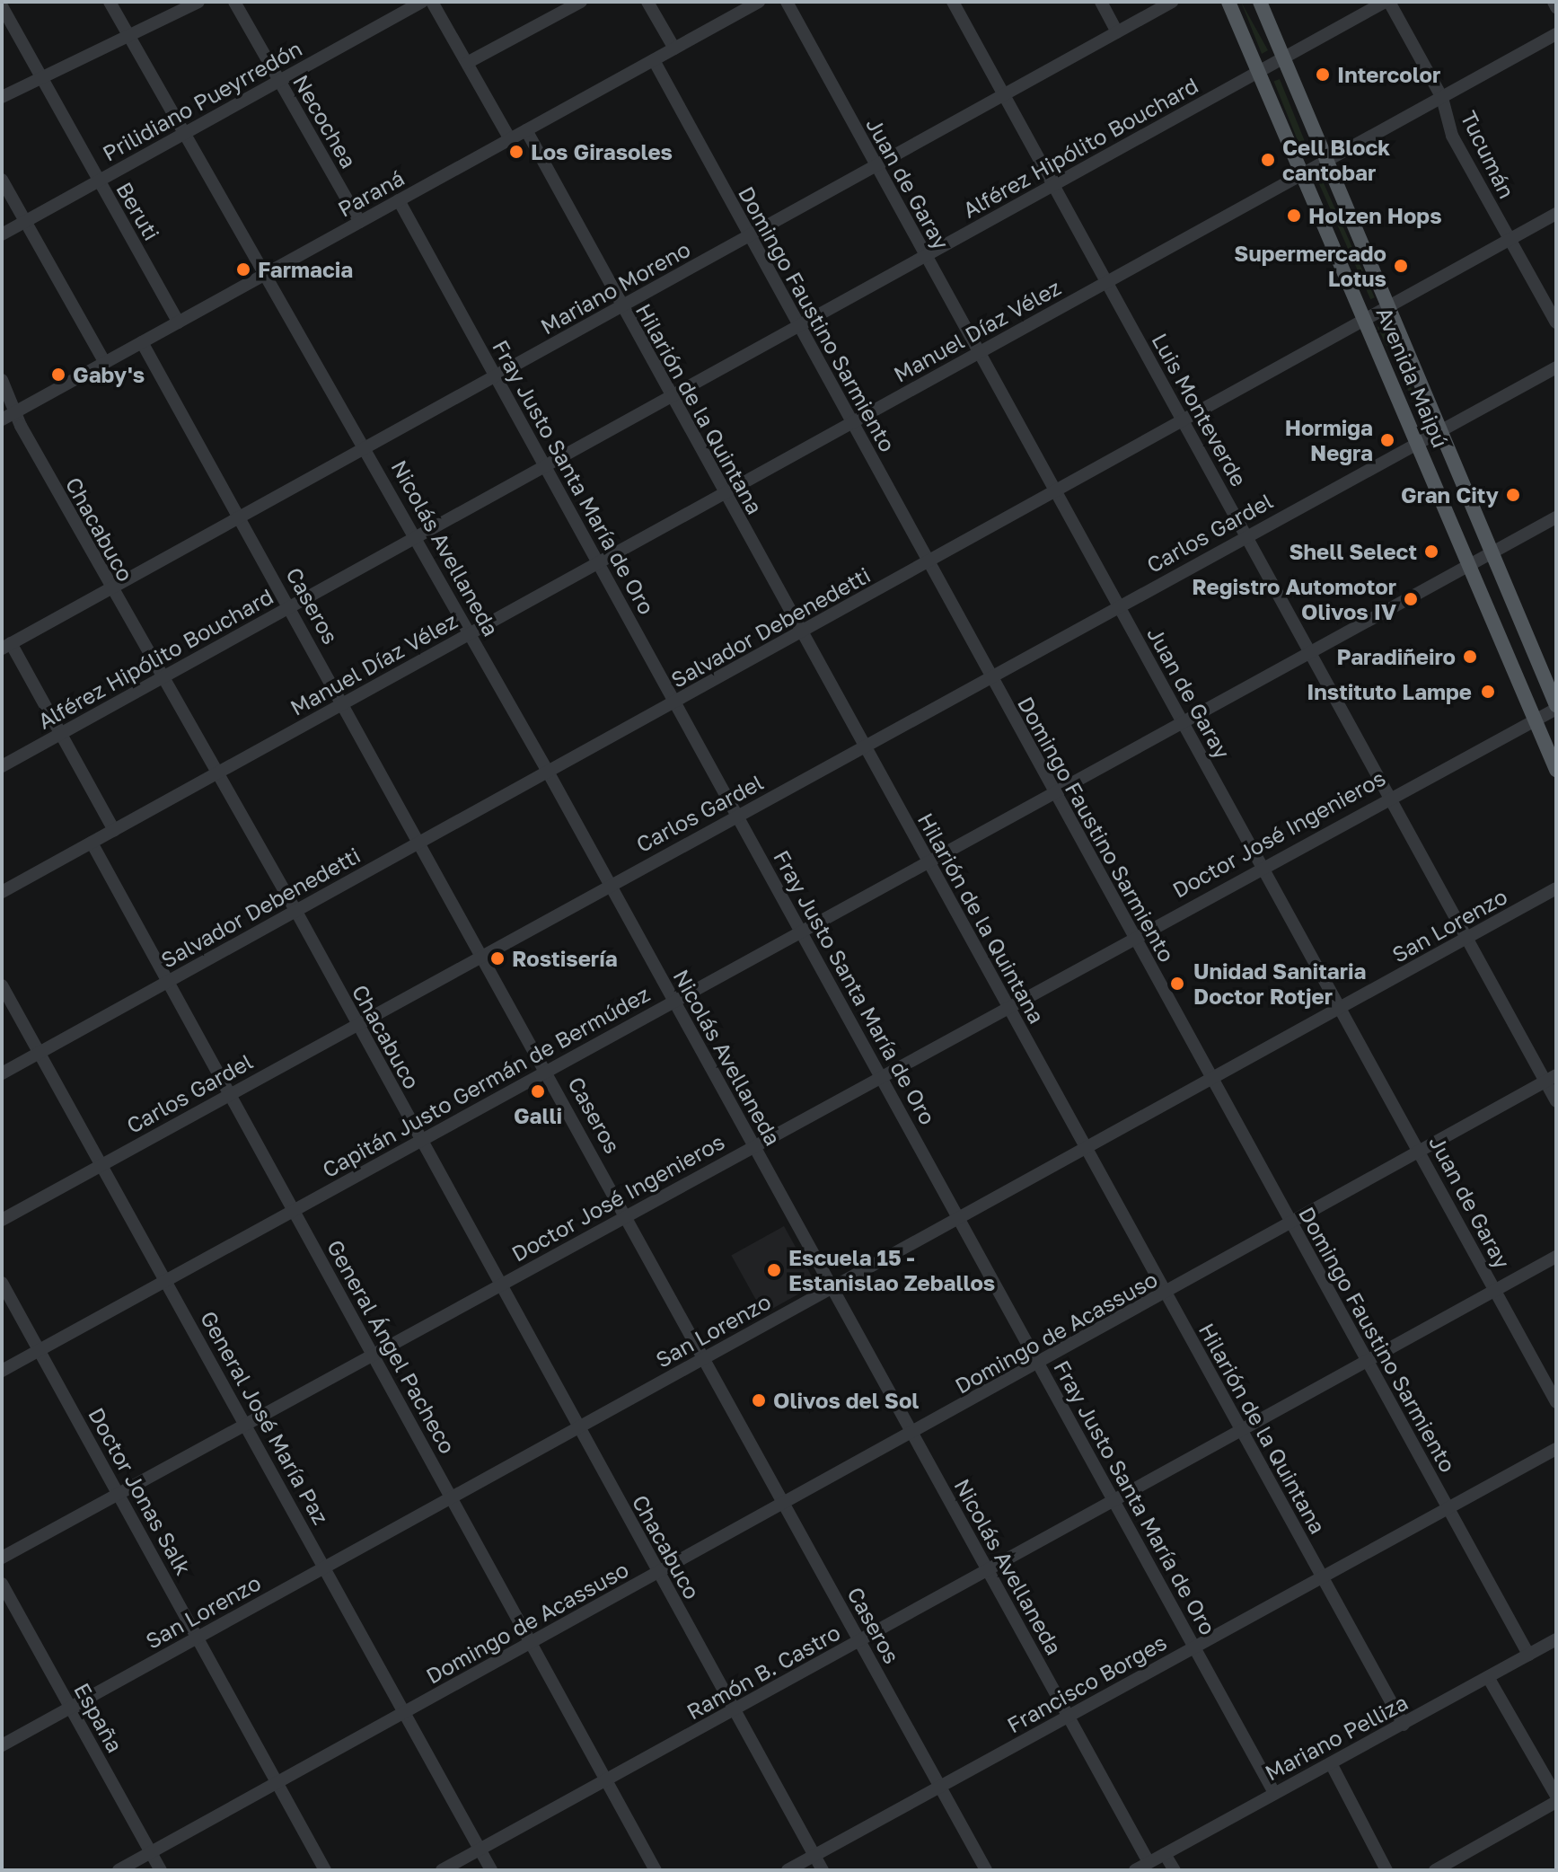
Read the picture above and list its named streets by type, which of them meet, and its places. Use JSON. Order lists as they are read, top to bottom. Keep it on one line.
{"streets":{"main road":["Avenida Maipú"],"street":["Prilidiano Pueyrredón","Necochea","Alférez Hipólito Bouchard","Tucumán","Juan de Garay","Paraná","Beruti","Mariano Moreno","Domingo Faustino Sarmiento","Manuel Díaz Vélez","Hilarión de la Quintana","Luis Monteverde","Fray Justo Santa María de Oro","Chacabuco","Carlos Gardel","Nicolás Avellaneda","Caseros","Salvador Debenedetti","Doctor José Ingenieros","San Lorenzo","Capitán Justo Germán de Bermúdez","Domingo de Acassuso","General Ángel Pacheco","General José María Paz","Doctor Jonas Salk","Ramón B. Castro","Francisco Borges","España","Mariano Pelliza"]},"crossings":[["Prilidiano Pueyrredón","Necochea"],["Prilidiano Pueyrredón","Beruti"],["Prilidiano Pueyrredón","Nicolás Avellaneda"],["Necochea","Paraná"],["Alférez Hipólito Bouchard","Tucumán"],["Alférez Hipólito Bouchard","Juan de Garay"],["Alférez Hipólito Bouchard","Domingo Faustino Sarmiento"],["Alférez Hipólito Bouchard","Avenida Maipú"],["Alférez Hipólito Bouchard","Hilarión de la Quintana"],["Alférez Hipólito Bouchard","Luis Monteverde"],["Alférez Hipólito Bouchard","Fray Justo Santa María de Oro"],["Alférez Hipólito Bouchard","Chacabuco"],["Alférez Hipólito Bouchard","Nicolás Avellaneda"],["Alférez Hipólito Bouchard","Caseros"],["Tucumán","Manuel Díaz Vélez"],["Tucumán","Salvador Debenedetti"],["Juan de Garay","Mariano Moreno"],["Juan de Garay","Manuel Díaz Vélez"],["Juan de Garay","Carlos Gardel"],["Juan de Garay","Salvador Debenedetti"],["Juan de Garay","Doctor José Ingenieros"],["Juan de Garay","San Lorenzo"],["Juan de Garay","Capitán Justo Germán de Bermúdez"],["Juan de Garay","Domingo de Acassuso"],["Juan de Garay","Ramón B. Castro"],["Paraná","Beruti"],["Paraná","Domingo Faustino Sarmiento"],["Paraná","Hilarión de la Quintana"],["Paraná","Fray Justo Santa María de Oro"],["Paraná","Chacabuco"],["Paraná","Nicolás Avellaneda"],["Paraná","Caseros"],["Mariano Moreno","Domingo Faustino Sarmiento"],["Mariano Moreno","Hilarión de la Quintana"],["Mariano Moreno","Luis Monteverde"],["Mariano Moreno","Fray Justo Santa María de Oro"],["Mariano Moreno","Chacabuco"],["Mariano Moreno","Nicolás Avellaneda"],["Mariano Moreno","Caseros"],["Domingo Faustino Sarmiento","Manuel Díaz Vélez"],["Domingo Faustino Sarmiento","Carlos Gardel"],["Domingo Faustino Sarmiento","Salvador Debenedetti"],["Domingo Faustino Sarmiento","Doctor José Ingenieros"],["Domingo Faustino Sarmiento","San Lorenzo"],["Domingo Faustino Sarmiento","Capitán Justo Germán de Bermúdez"],["Domingo Faustino Sarmiento","Domingo de Acassuso"],["Domingo Faustino Sarmiento","Ramón B. Castro"],["Domingo Faustino Sarmiento","Francisco Borges"],["Domingo Faustino Sarmiento","Mariano Pelliza"],["Manuel Díaz Vélez","Avenida Maipú"],["Manuel Díaz Vélez","Hilarión de la Quintana"],["Manuel Díaz Vélez","Luis Monteverde"],["Manuel Díaz Vélez","Fray Justo Santa María de Oro"],["Manuel Díaz Vélez","Chacabuco"],["Manuel Díaz Vélez","Nicolás Avellaneda"],["Manuel Díaz Vélez","Caseros"],["Manuel Díaz Vélez","General Ángel Pacheco"],["Avenida Maipú","Carlos Gardel"],["Avenida Maipú","Salvador Debenedetti"],["Avenida Maipú","Doctor José Ingenieros"],["Avenida Maipú","Capitán Justo Germán de Bermúdez"],["Hilarión de la Quintana","Carlos Gardel"],["Hilarión de la Quintana","Salvador Debenedetti"],["Hilarión de la Quintana","Doctor José Ingenieros"],["Hilarión de la Quintana","San Lorenzo"],["Hilarión de la Quintana","Capitán Justo Germán de Bermúdez"],["Hilarión de la Quintana","Domingo de Acassuso"],["Hilarión de la Quintana","Ramón B. Castro"],["Hilarión de la Quintana","Francisco Borges"],["Hilarión de la Quintana","Mariano Pelliza"],["Luis Monteverde","Carlos Gardel"],["Luis Monteverde","Salvador Debenedetti"],["Luis Monteverde","Doctor José Ingenieros"],["Luis Monteverde","San Lorenzo"],["Luis Monteverde","Capitán Justo Germán de Bermúdez"],["Luis Monteverde","Domingo de Acassuso"],["Fray Justo Santa María de Oro","Carlos Gardel"],["Fray Justo Santa María de Oro","Salvador Debenedetti"],["Fray Justo Santa María de Oro","Doctor José Ingenieros"],["Fray Justo Santa María de Oro","San Lorenzo"],["Fray Justo Santa María de Oro","Capitán Justo Germán de Bermúdez"],["Fray Justo Santa María de Oro","Domingo de Acassuso"],["Fray Justo Santa María de Oro","Ramón B. Castro"],["Fray Justo Santa María de Oro","Francisco Borges"],["Fray Justo Santa María de Oro","Mariano Pelliza"],["Chacabuco","Carlos Gardel"],["Chacabuco","Salvador Debenedetti"],["Chacabuco","Doctor José Ingenieros"],["Chacabuco","San Lorenzo"],["Chacabuco","Capitán Justo Germán de Bermúdez"],["Chacabuco","Domingo de Acassuso"],["Chacabuco","Ramón B. Castro"],["Chacabuco","Francisco Borges"],["Carlos Gardel","Nicolás Avellaneda"],["Carlos Gardel","Caseros"],["Carlos Gardel","General Ángel Pacheco"],["Carlos Gardel","General José María Paz"],["Nicolás Avellaneda","Salvador Debenedetti"],["Nicolás Avellaneda","Doctor José Ingenieros"],["Nicolás Avellaneda","San Lorenzo"],["Nicolás Avellaneda","Capitán Justo Germán de Bermúdez"],["Nicolás Avellaneda","Domingo de Acassuso"],["Nicolás Avellaneda","Ramón B. Castro"],["Nicolás Avellaneda","Francisco Borges"],["Nicolás Avellaneda","Mariano Pelliza"],["Caseros","Salvador Debenedetti"],["Caseros","Doctor José Ingenieros"],["Caseros","San Lorenzo"],["Caseros","Capitán Justo Germán de Bermúdez"],["Caseros","Domingo de Acassuso"],["Caseros","Ramón B. Castro"],["Caseros","Francisco Borges"],["Salvador Debenedetti","General Ángel Pacheco"],["Salvador Debenedetti","General José María Paz"],["Doctor José Ingenieros","General Ángel Pacheco"],["Doctor José Ingenieros","General José María Paz"],["Doctor José Ingenieros","Doctor Jonas Salk"],["San Lorenzo","General Ángel Pacheco"],["San Lorenzo","General José María Paz"],["San Lorenzo","Doctor Jonas Salk"],["San Lorenzo","España"],["Capitán Justo Germán de Bermúdez","General Ángel Pacheco"],["Capitán Justo Germán de Bermúdez","General José María Paz"],["Capitán Justo Germán de Bermúdez","Doctor Jonas Salk"],["Domingo de Acassuso","General Ángel Pacheco"],["Domingo de Acassuso","General José María Paz"],["Domingo de Acassuso","Doctor Jonas Salk"],["Domingo de Acassuso","España"],["General Ángel Pacheco","Ramón B. Castro"],["General José María Paz","Ramón B. Castro"]],"places":["Intercolor","Los Girasoles","Cell Block cantobar","Holzen Hops","Supermercado Lotus","Farmacia","Gaby's","Hormiga Negra","Gran City","Shell Select","Registro Automotor Olivos IV","Paradiñeiro","Instituto Lampe","Rostisería","Unidad Sanitaria Doctor Rotjer","Galli","Escuela 15 - Estanislao Zeballos","Olivos del Sol"]}
